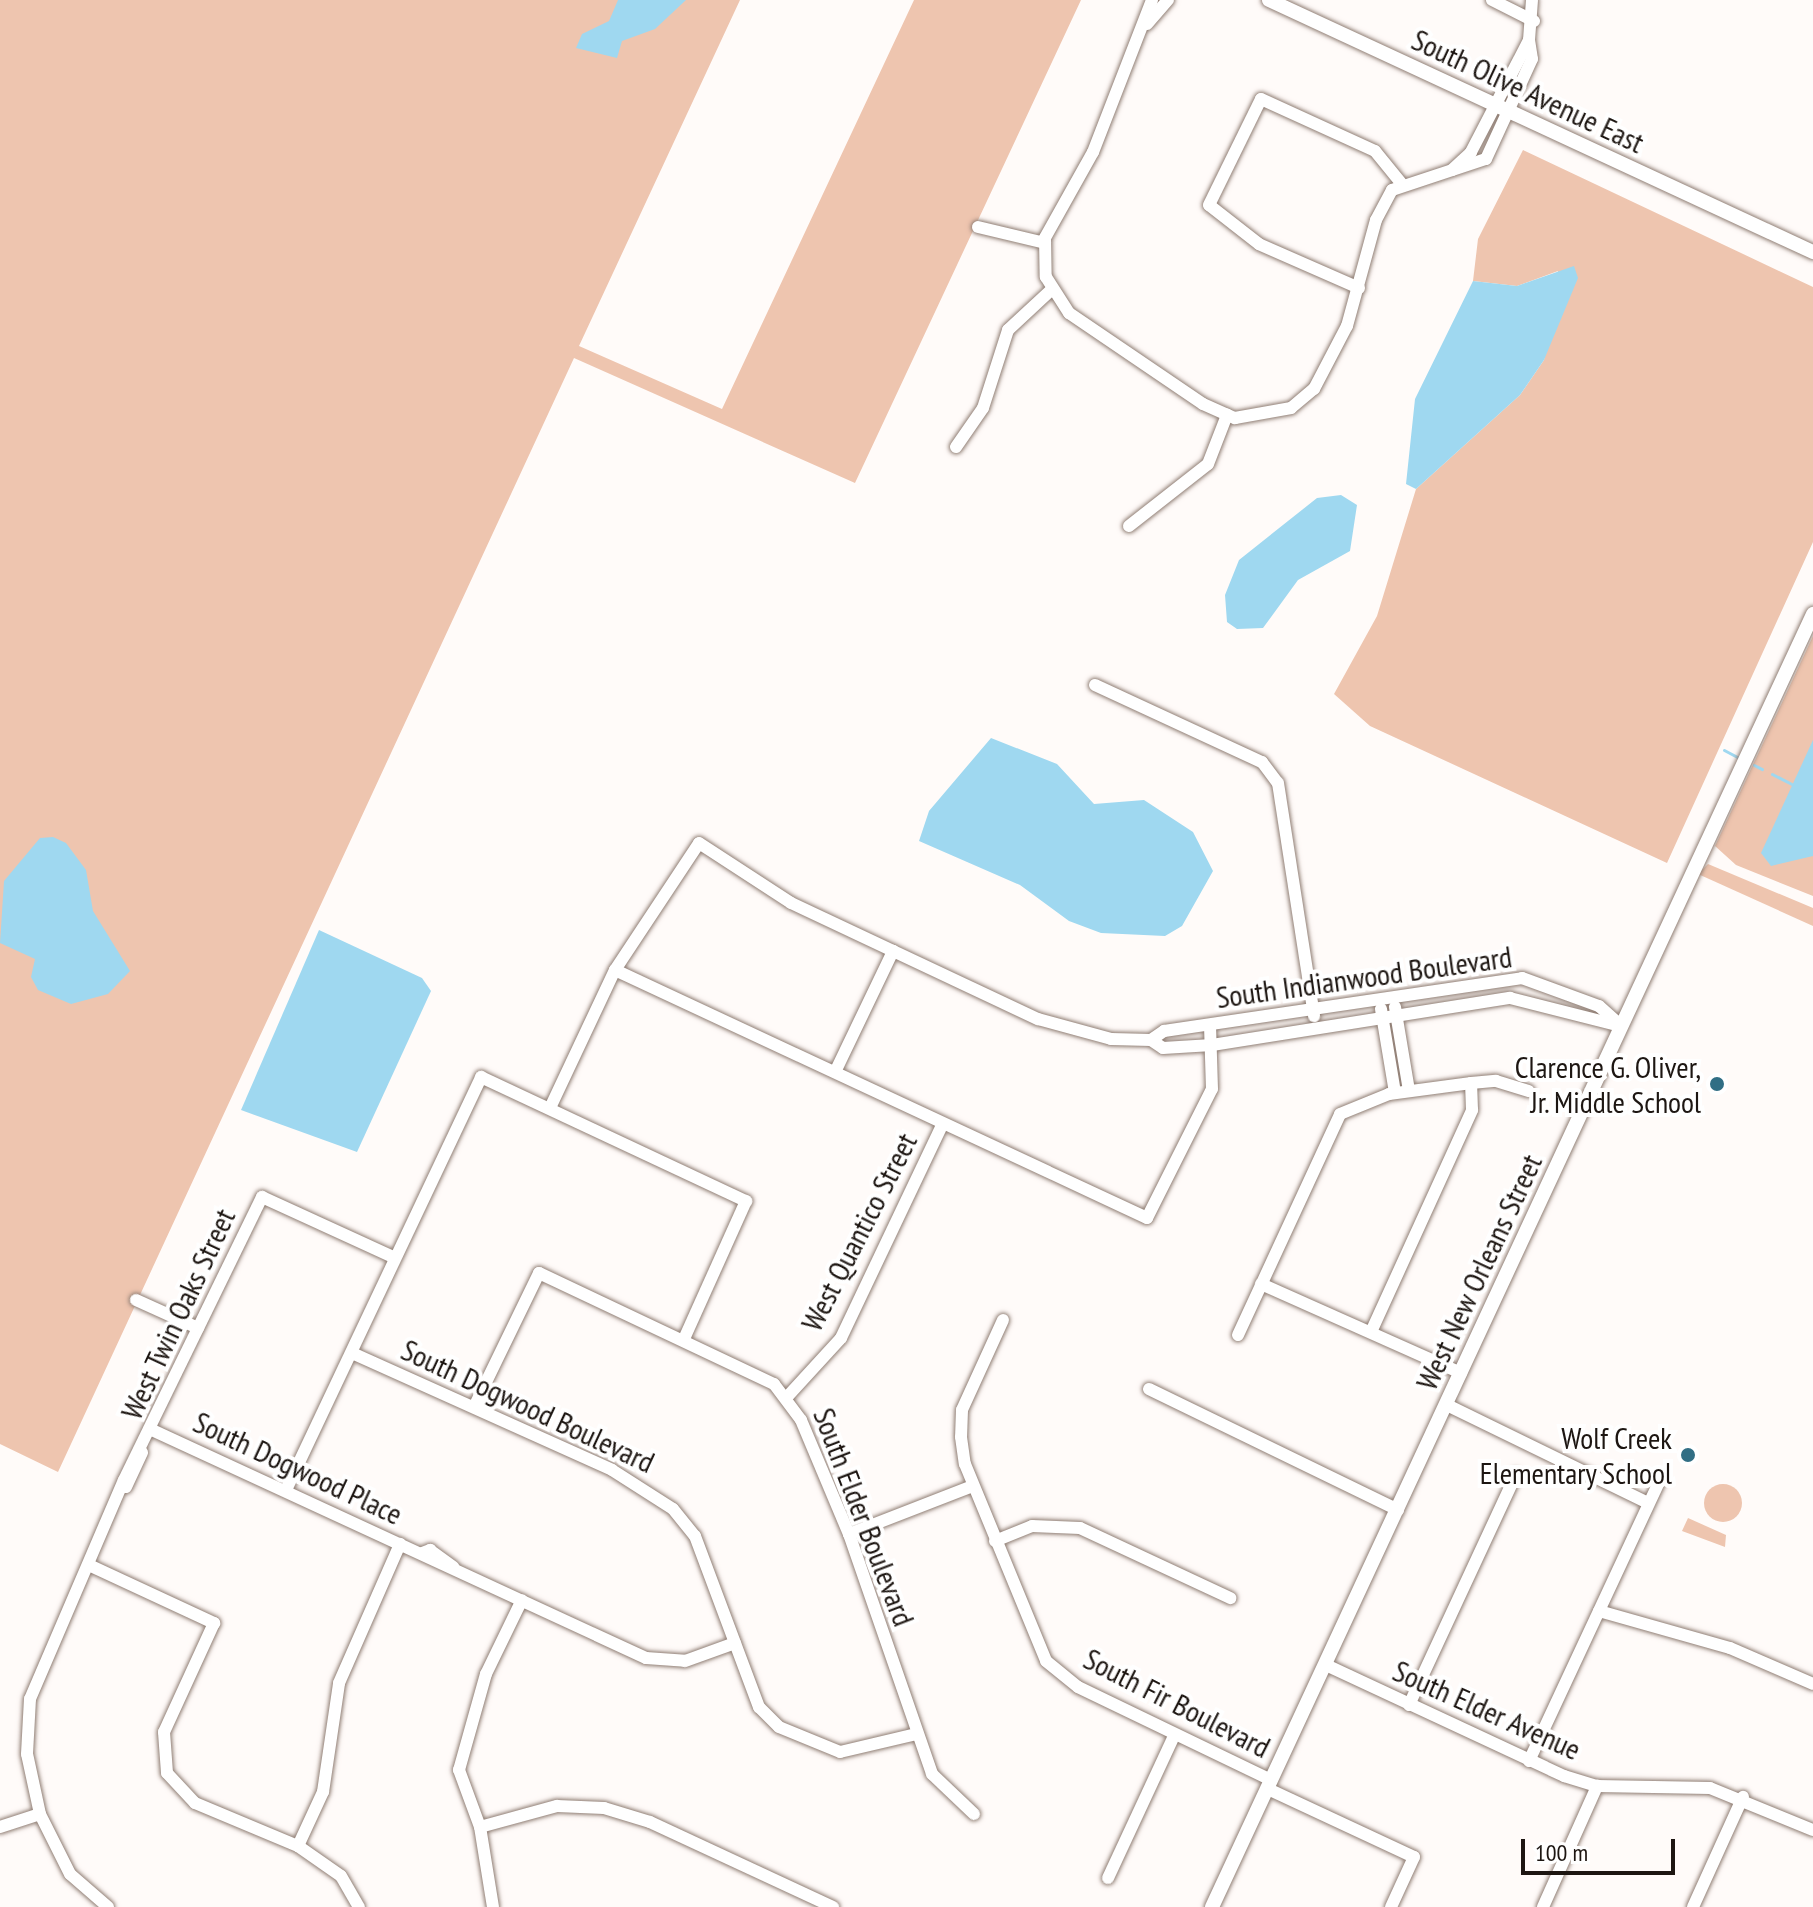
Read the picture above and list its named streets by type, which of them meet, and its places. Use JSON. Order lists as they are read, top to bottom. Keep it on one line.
{"streets":{"street":["South Olive Avenue East","South Indianwood Boulevard","West Quantico Street","West New Orleans Street","West Twin Oaks Street","South Dogwood Boulevard","South Dogwood Place","South Elder Boulevard","South Fir Boulevard","South Elder Avenue"]},"crossings":[["South Indianwood Boulevard","West New Orleans Street"],["West Quantico Street","South Elder Boulevard"],["West New Orleans Street","South Fir Boulevard"],["West New Orleans Street","South Elder Avenue"],["West Twin Oaks Street","South Dogwood Place"],["South Dogwood Boulevard","South Dogwood Place"],["South Dogwood Boulevard","South Elder Boulevard"]],"places":["Clarence G. Oliver, Jr. Middle School","Wolf Creek Elementary School"],"scale_bar":"100 m"}
